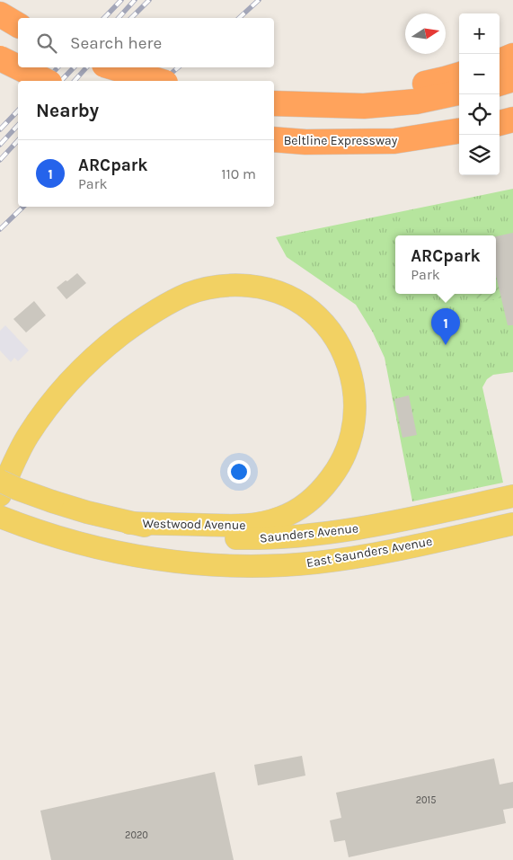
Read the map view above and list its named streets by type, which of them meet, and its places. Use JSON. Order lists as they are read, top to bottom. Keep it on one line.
{"streets":{"highway":["Beltline Expressway"],"main road":["Westwood Avenue","Saunders Avenue","East Saunders Avenue"]},"crossings":[["Westwood Avenue","Saunders Avenue"]],"house_numbers":["2015","2020"],"north":"right","page":{"map_buttons":["+","−"],"search":"Search here","heading":"Nearby","list":[{"mark":"1","name":"ARCpark","note":"Park","value":"110 m"}],"popup":["ARCpark","Park"],"pins":"1"}}
